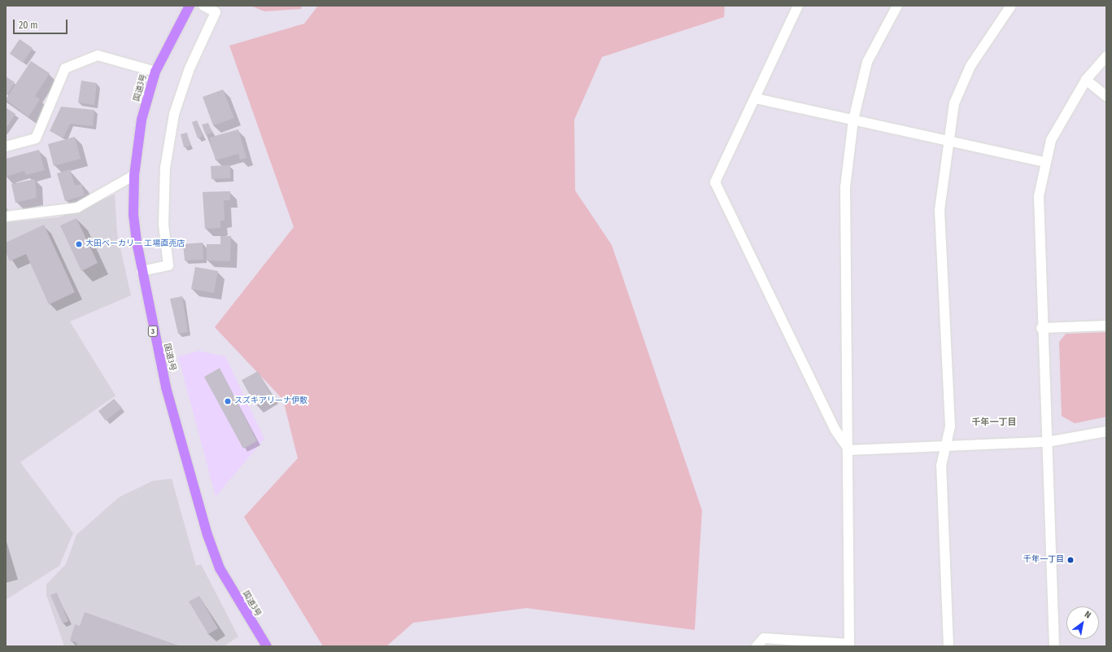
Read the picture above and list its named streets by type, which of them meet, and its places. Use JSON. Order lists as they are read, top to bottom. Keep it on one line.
{"streets":{"highway":["国道3号","3"]},"districts":["千年一丁目"],"places":["大田ベーカリー 工場直売店","スズキアリーナ伊敷","千年一丁目"],"scale_bar":"20 m","north":"top right"}
